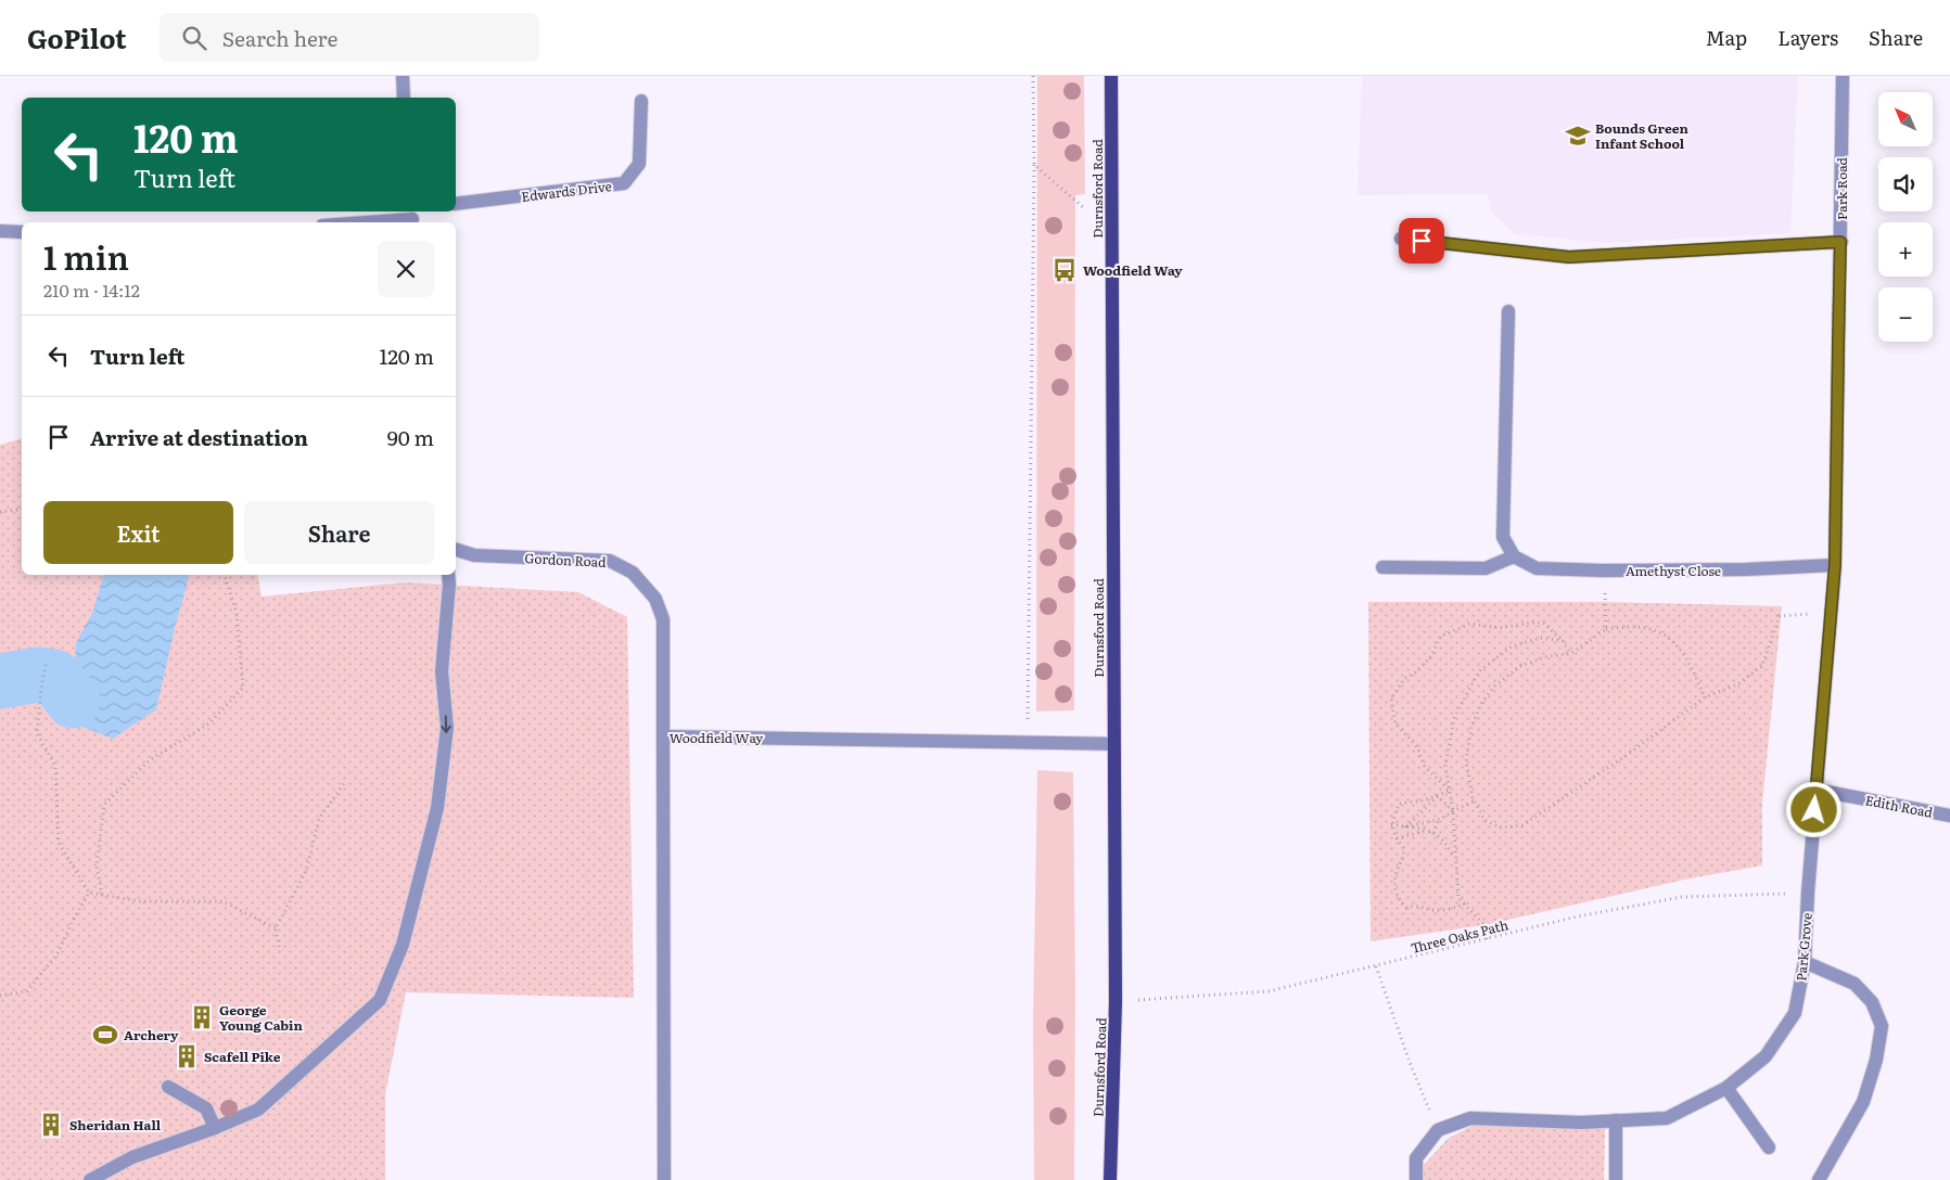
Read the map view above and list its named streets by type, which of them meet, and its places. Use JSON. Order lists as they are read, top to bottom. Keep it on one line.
{"streets":{"main road":["Durnsford Road"],"street":["Park Road","Edwards Drive","Gordon Road","Amethyst Close","Woodfield Way","Edith Road","Park Grove"],"path":["Three Oaks Path"]},"crossings":[["Durnsford Road","Woodfield Way"],["Durnsford Road","Three Oaks Path"],["Park Road","Amethyst Close"],["Park Road","Edith Road"],["Park Road","Park Grove"],["Gordon Road","Woodfield Way"],["Edith Road","Park Grove"],["Three Oaks Path","Park Grove"]],"places":{"school or university":["Bounds Green Infant School"],"bus stop":["Woodfield Way"],"building":["George Young Cabin","Scafell Pike","Sheridan Hall"],"sports":["Archery"]},"north":"top left","page":{"header":"GoPilot","search":"Search here","nav":["Map","Layers","Share"],"map_buttons":["+","−"],"turn":["120 m","Turn left"],"heading":["1 min","210 m · 14:12"],"list":[{"name":"Turn left","value":"120 m"},{"name":"Arrive at destination","value":"90 m"}],"buttons":["Exit","Share"]}}
